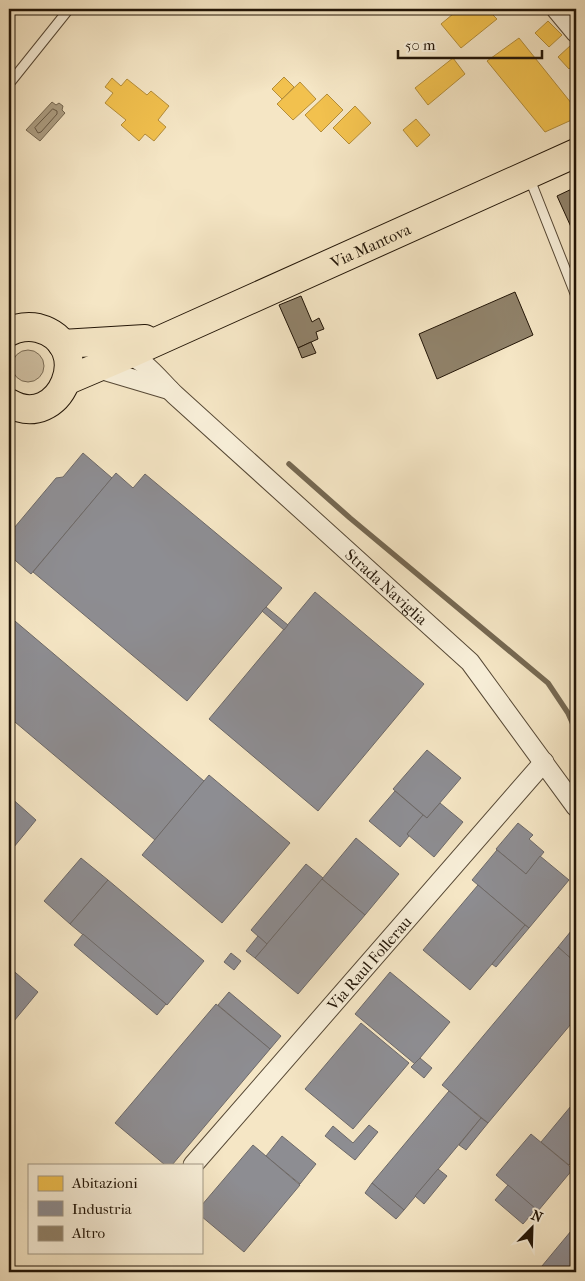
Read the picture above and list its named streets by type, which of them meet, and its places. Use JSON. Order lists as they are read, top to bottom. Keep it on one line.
{"streets":{"main road":["Via Mantova"],"street":["Strada Naviglia","Via Raul Follerau"]},"crossings":[["Via Mantova","Strada Naviglia"],["Strada Naviglia","Via Raul Follerau"]],"legend":["Abitazioni","Industria","Altro"],"scale_bar":"50 m","north":"top right"}
